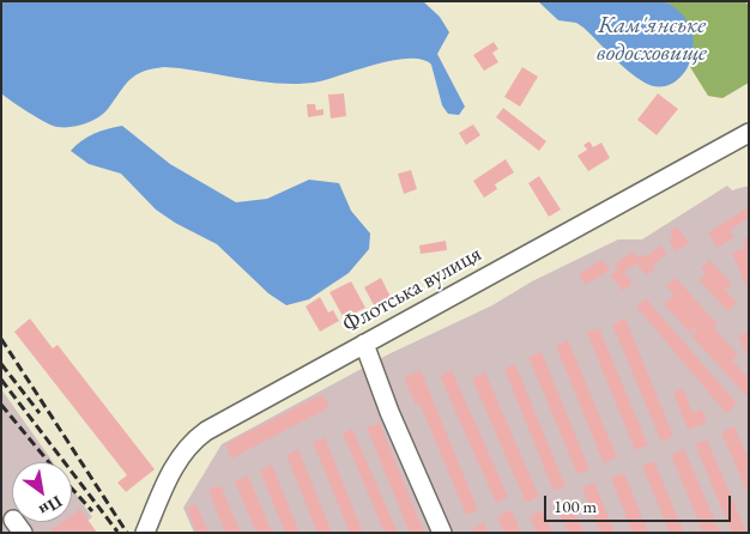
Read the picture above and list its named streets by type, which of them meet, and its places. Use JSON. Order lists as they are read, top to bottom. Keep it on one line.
{"streets":{"street":["Флотська вулиця"]},"water":["Кам'янське водосховище"],"scale_bar":"100 m","north":"bottom right"}
